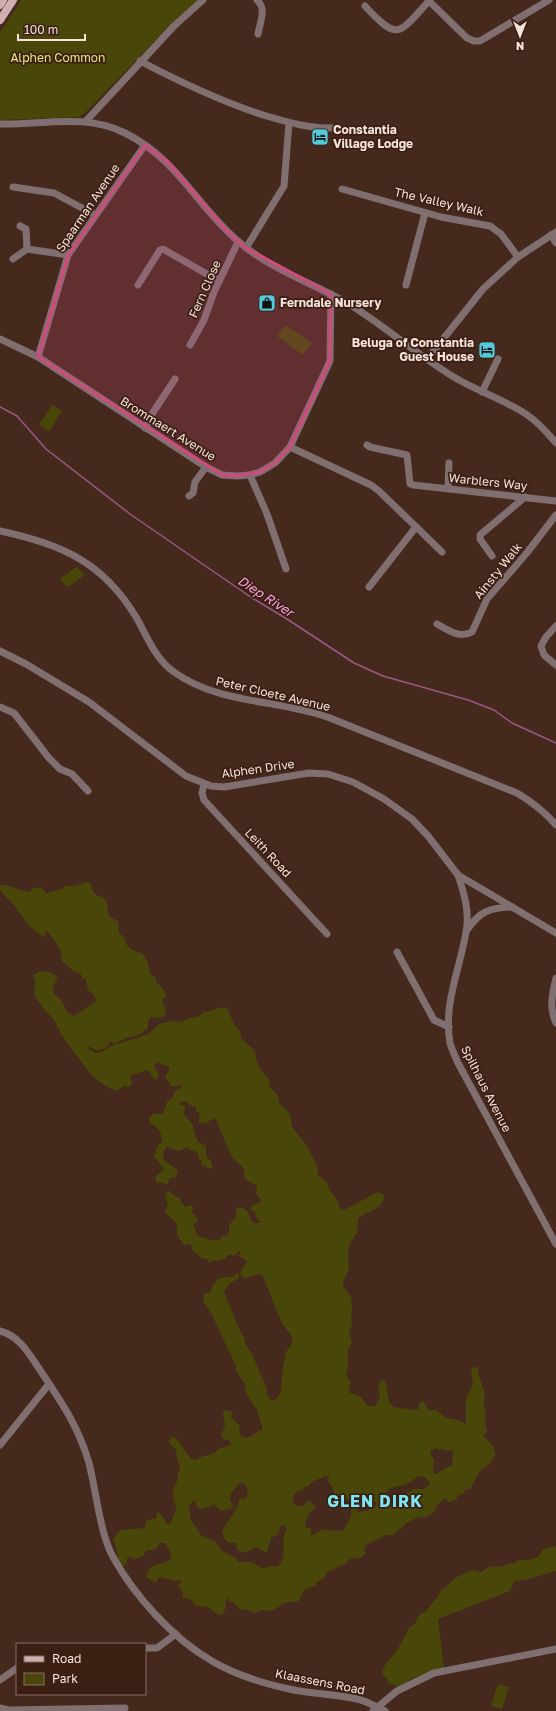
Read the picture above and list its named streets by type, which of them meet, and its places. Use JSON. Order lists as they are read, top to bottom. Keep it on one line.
{"streets":{"street":["The Valley Walk","Spaarman Avenue","Fern Close","Brommaert Avenue","Warblers Way","Ainsty Walk","Peter Cloete Avenue","Alphen Drive","Leith Road","Spilhaus Avenue","Klaassens Road"]},"crossings":[["Spaarman Avenue","Brommaert Avenue"],["Alphen Drive","Leith Road"],["Alphen Drive","Spilhaus Avenue"]],"districts":["GLEN DIRK"],"water":["Diep River"],"parks":["Alphen Common"],"places":{"hotel":["Constantia Village Lodge","Beluga of Constantia Guest House"],"shop":["Ferndale Nursery"]},"legend":["Road","Park"],"scale_bar":"100 m","north":"bottom"}
